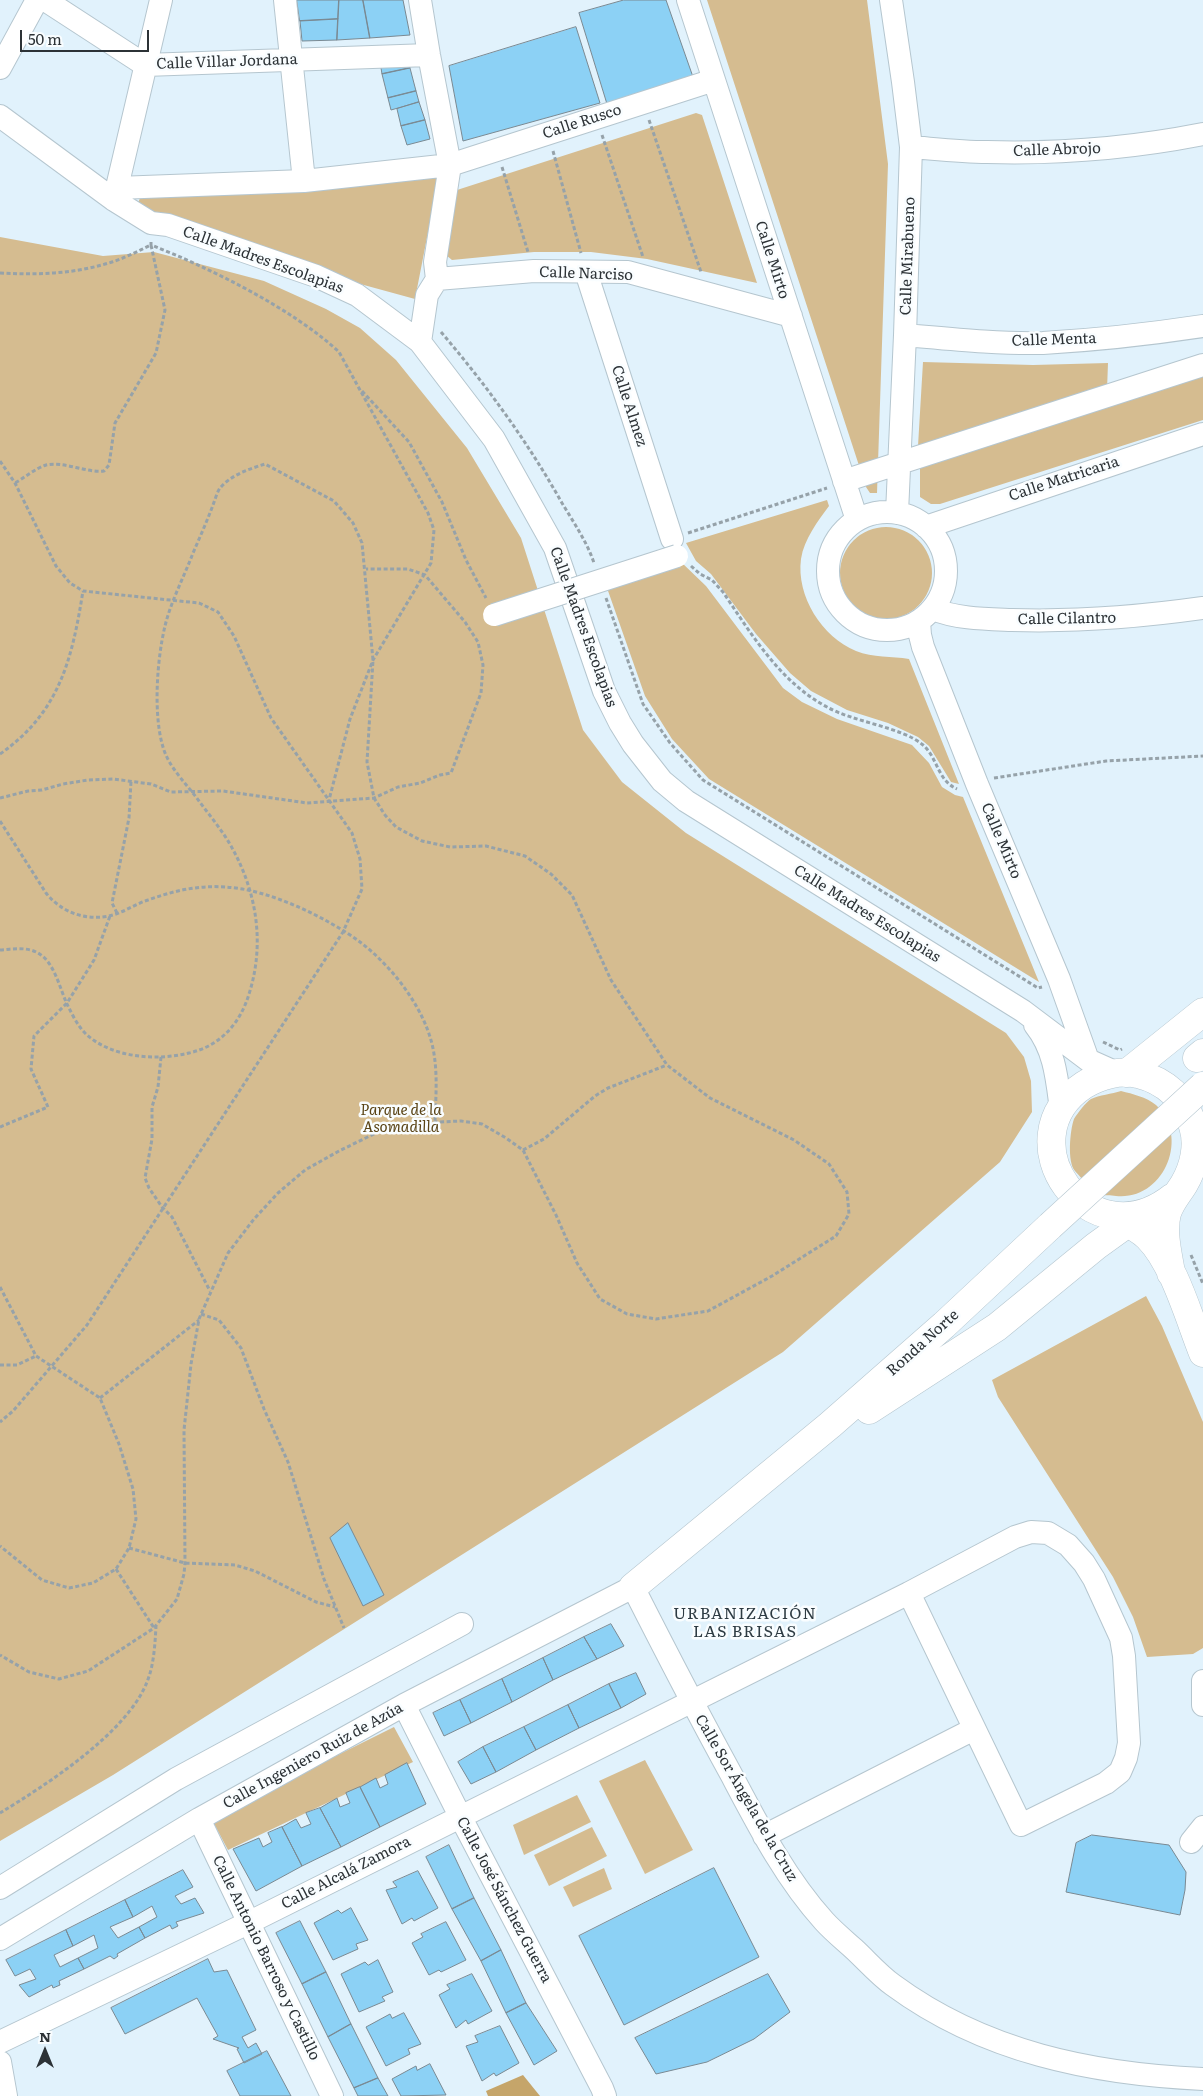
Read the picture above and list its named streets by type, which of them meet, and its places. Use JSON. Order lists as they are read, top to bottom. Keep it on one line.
{"streets":{"main road":["Ronda Norte"],"street":["Calle Villar Jordana","Calle Rusco","Calle Abrojo","Calle Mirabueno","Calle Madres Escolapias","Calle Mirto","Calle Narciso","Calle Menta","Calle Almez","Calle Matricaria","Calle Cilantro","Calle Ingeniero Ruiz de Azúa","Calle Sor Ángela de la Cruz","Calle Alcalá Zamora","Calle José Sánchez Guerra","Calle Antonio Barroso y Castillo"]},"crossings":[["Calle Rusco","Calle Mirto"],["Calle Abrojo","Calle Mirabueno"],["Calle Mirabueno","Calle Mirto"],["Calle Mirabueno","Calle Menta"],["Calle Mirabueno","Calle Matricaria"],["Calle Mirabueno","Calle Cilantro"],["Calle Madres Escolapias","Calle Mirto"],["Calle Mirto","Calle Narciso"],["Calle Mirto","Calle Matricaria"],["Calle Mirto","Calle Cilantro"],["Calle Narciso","Calle Almez"],["Calle Matricaria","Calle Cilantro"],["Ronda Norte","Calle Ingeniero Ruiz de Azúa"],["Ronda Norte","Calle Sor Ángela de la Cruz"],["Calle Ingeniero Ruiz de Azúa","Calle Sor Ángela de la Cruz"],["Calle Ingeniero Ruiz de Azúa","Calle José Sánchez Guerra"],["Calle Ingeniero Ruiz de Azúa","Calle Antonio Barroso y Castillo"],["Calle Sor Ángela de la Cruz","Calle Alcalá Zamora"],["Calle Alcalá Zamora","Calle José Sánchez Guerra"],["Calle Alcalá Zamora","Calle Antonio Barroso y Castillo"]],"districts":["URBANIZACIÓN LAS BRISAS"],"parks":["Parque de la Asomadilla"],"scale_bar":"50 m","north":"top"}
